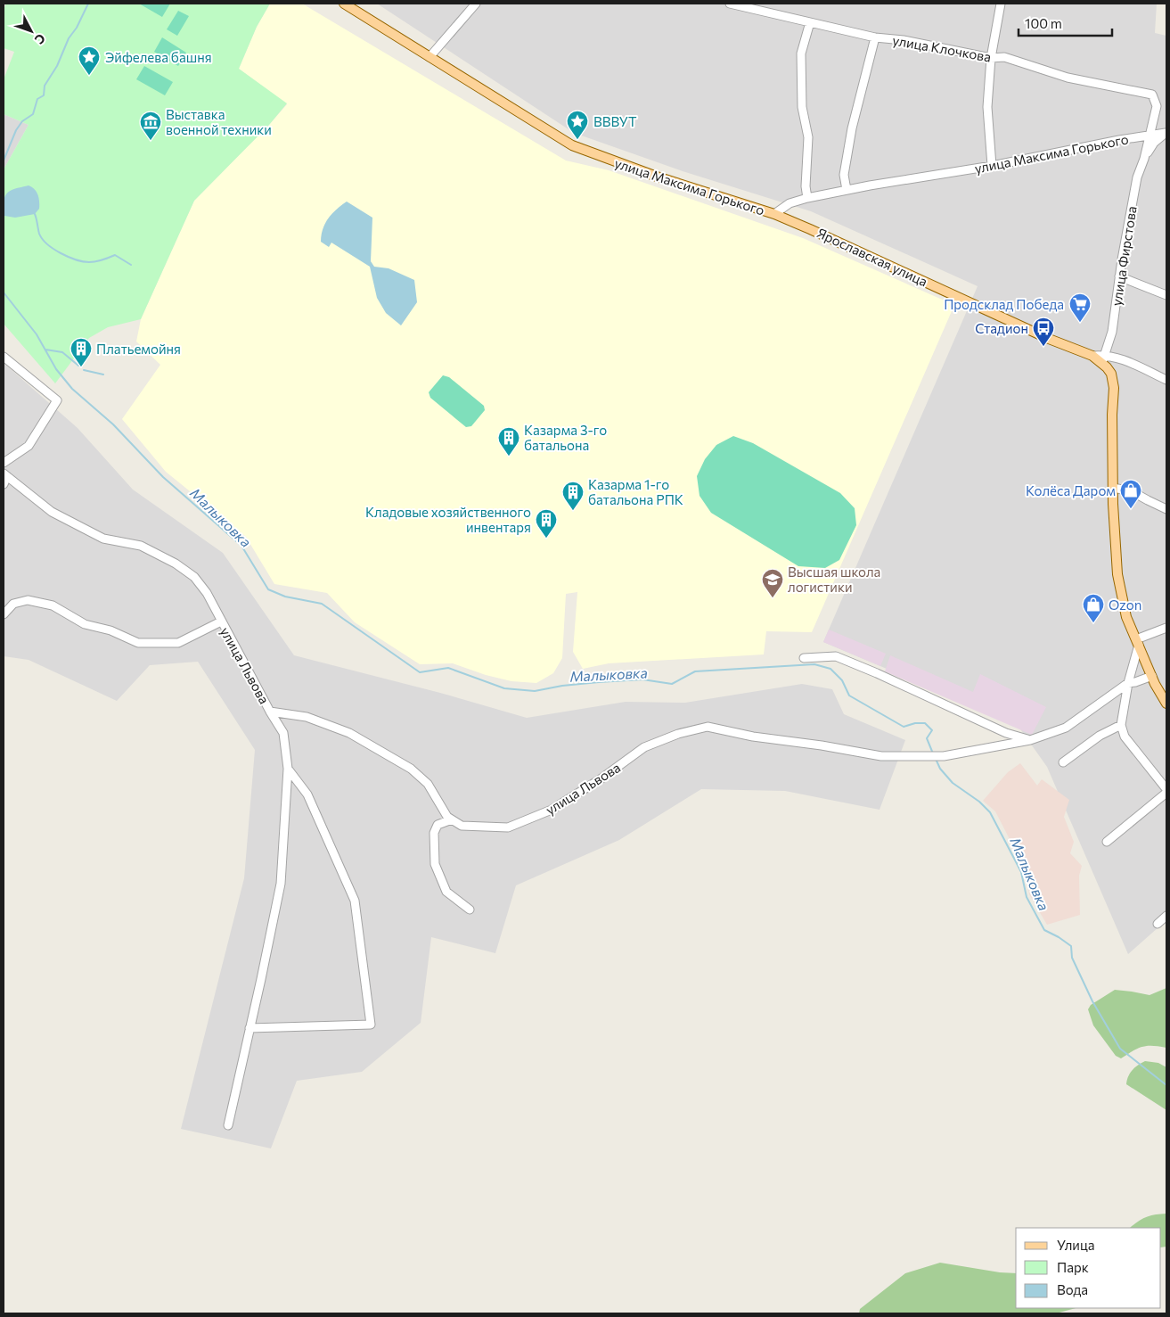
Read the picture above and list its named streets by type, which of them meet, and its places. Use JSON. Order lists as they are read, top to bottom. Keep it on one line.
{"streets":{"main road":["улица Максима Горького","Ярославская улица"],"street":["улица Клочкова","улица Фирстова","улица Львова"]},"crossings":[["улица Клочкова","улица Максима Горького"],["улица Максима Горького","Ярославская улица"],["улица Фирстова","Ярославская улица"]],"water":["Малыковка"],"places":{"place":["Эйфелева башня","ВВВУТ"],"museum":["Выставка военной техники"],"supermarket":["Продсклад Победа"],"bus stop":["Стадион"],"building":["Платьемойня","Казарма 3-го батальона","Казарма 1-го батальона РПК","Кладовые хозяйственного инвентаря"],"shop":["Колёса Даром","Ozon"],"school or university":["Высшая школа логистики"]},"legend":["Улица","Парк","Вода"],"scale_bar":"100 m","north":"bottom right"}
